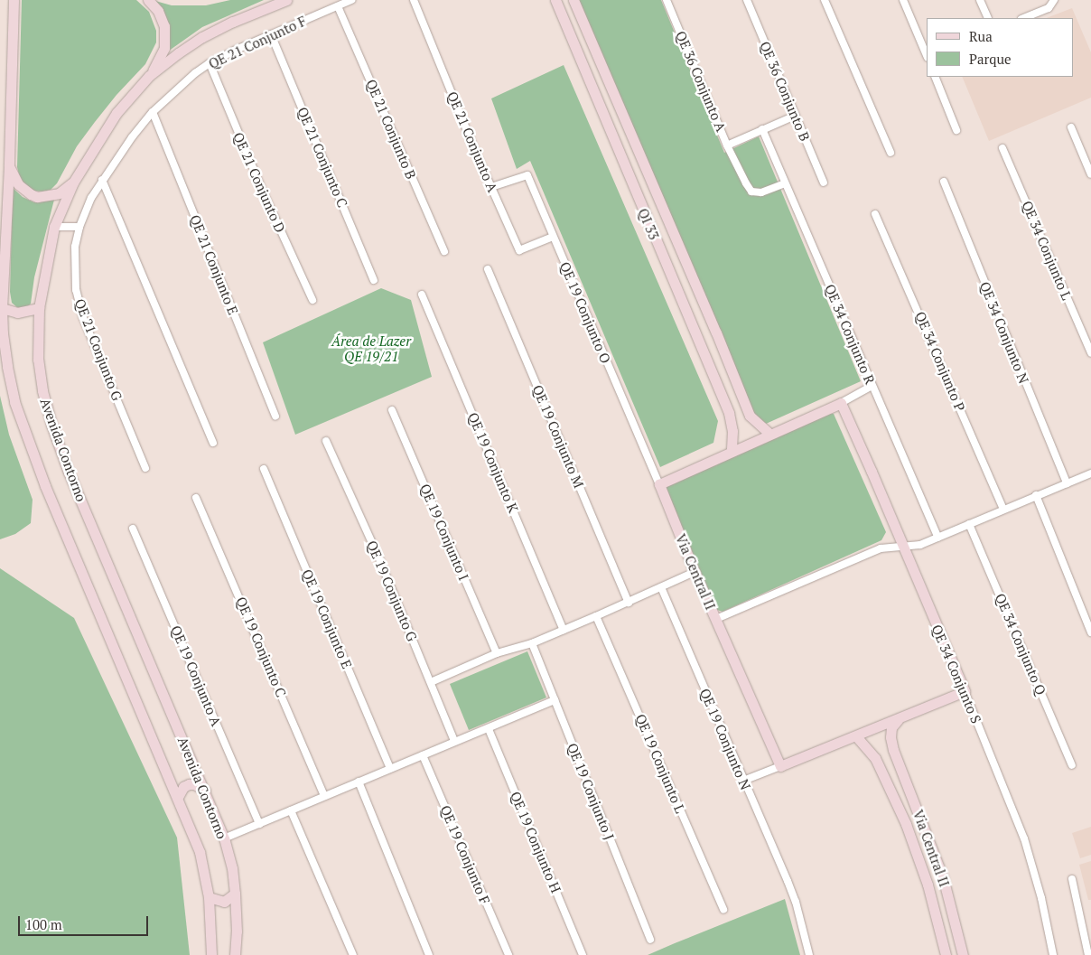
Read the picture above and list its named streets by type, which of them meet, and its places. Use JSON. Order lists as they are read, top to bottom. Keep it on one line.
{"streets":{"street":["QE 21 Conjunto F","QE 36 Conjunto A","QE 36 Conjunto B","QE 21 Conjunto B","QE 21 Conjunto A","QE 21 Conjunto C","QE 21 Conjunto D","QI 33","QE 34 Conjunto L","QE 21 Conjunto E","QE 19 Conjunto O","QE 34 Conjunto N","QE 34 Conjunto R","QE 21 Conjunto G","QE 34 Conjunto P","QE 19 Conjunto M","Avenida Contorno","QE 19 Conjunto K","QE 19 Conjunto I","Via Central II","QE 19 Conjunto G","QE 19 Conjunto E","QE 34 Conjunto Q","QE 19 Conjunto C","QE 34 Conjunto S","QE 19 Conjunto A","QE 19 Conjunto N","QE 19 Conjunto L","QE 19 Conjunto J","QE 19 Conjunto H","QE 19 Conjunto F"]},"crossings":[["QE 21 Conjunto F","QE 21 Conjunto B"],["QE 21 Conjunto F","QE 21 Conjunto C"],["QE 21 Conjunto F","QE 21 Conjunto D"],["QE 21 Conjunto F","QE 21 Conjunto E"],["QE 21 Conjunto F","QE 21 Conjunto G"],["QE 36 Conjunto A","QE 36 Conjunto B"],["QE 36 Conjunto A","QE 34 Conjunto R"],["QE 21 Conjunto A","QE 19 Conjunto O"],["QE 19 Conjunto O","Via Central II"]],"parks":["Área de Lazer QE 19/21"],"legend":["Rua","Parque"],"scale_bar":"100 m"}
